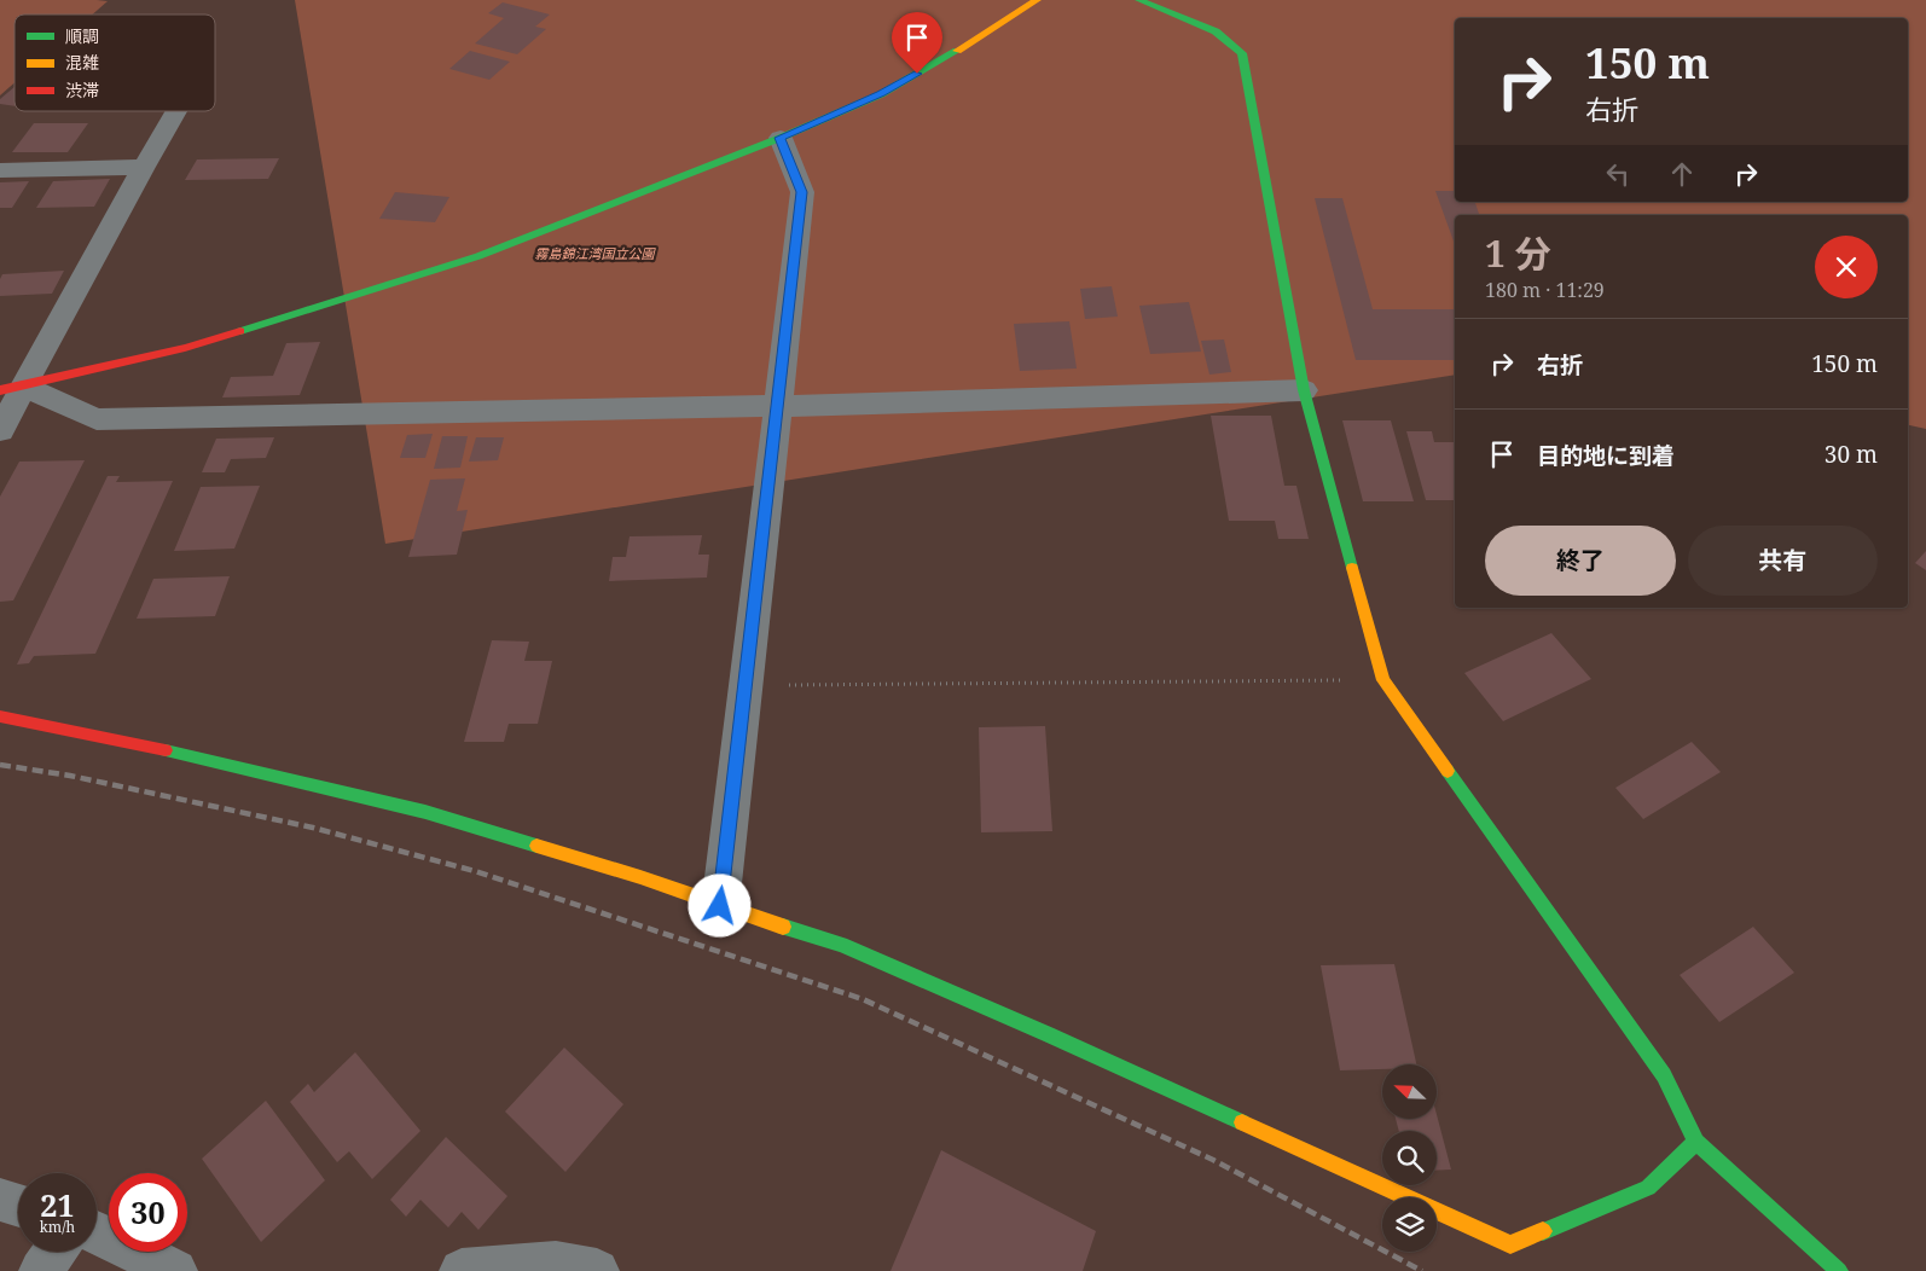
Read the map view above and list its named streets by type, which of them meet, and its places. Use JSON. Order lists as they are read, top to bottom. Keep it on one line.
{"parks":["霧島錦江湾国立公園"],"legend":["順調","混雑","渋滞"],"north":"top left","page":{"turn":["150 m","右折"],"heading":["1 分","180 m · 11:29"],"list":[{"name":"右折","value":"150 m"},{"name":"目的地に到着","value":"30 m"}],"buttons":["終了","共有"],"speed":"21 km/h","limit":"30"}}
